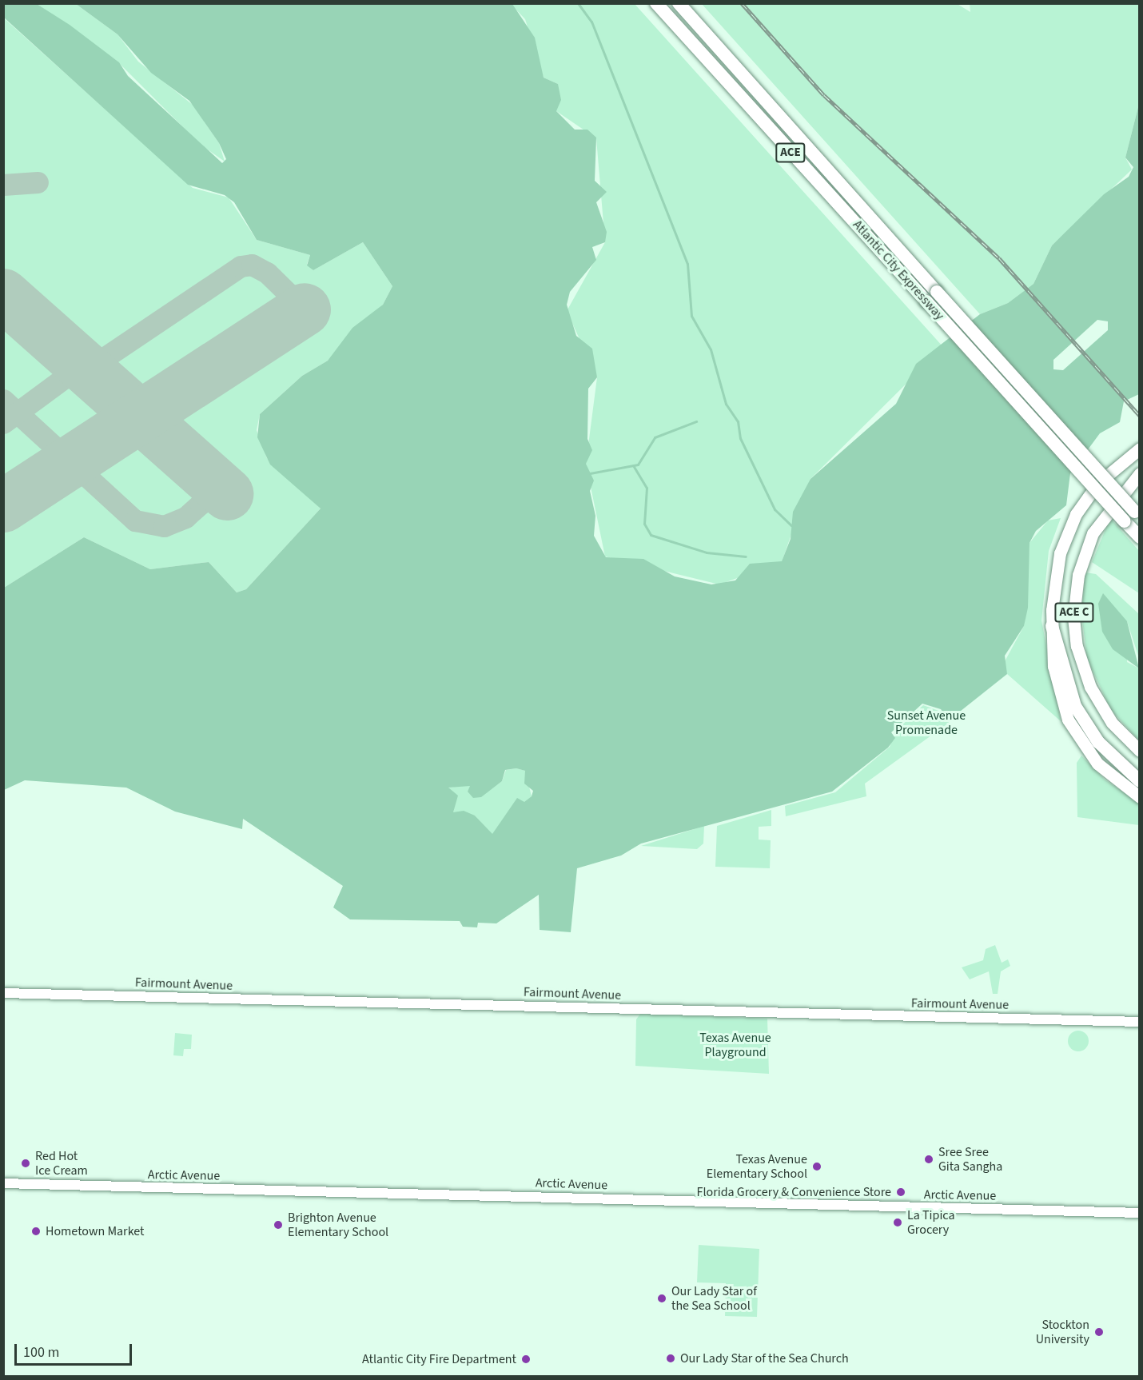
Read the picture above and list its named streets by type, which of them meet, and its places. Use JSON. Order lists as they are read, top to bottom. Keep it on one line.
{"streets":{"highway":["ACE","Atlantic City Expressway","ACE C"],"street":["Fairmount Avenue","Arctic Avenue"]},"parks":["Sunset Avenue Promenade","Texas Avenue Playground"],"places":["Sree Sree Gita Sangha","Red Hot Ice Cream","Texas Avenue Elementary School","Florida Grocery & Convenience Store","La Tipica Grocery","Brighton Avenue Elementary School","Hometown Market","Our Lady Star of the Sea School","Stockton University","Our Lady Star of the Sea Church","Atlantic City Fire Department"],"scale_bar":"100 m"}
